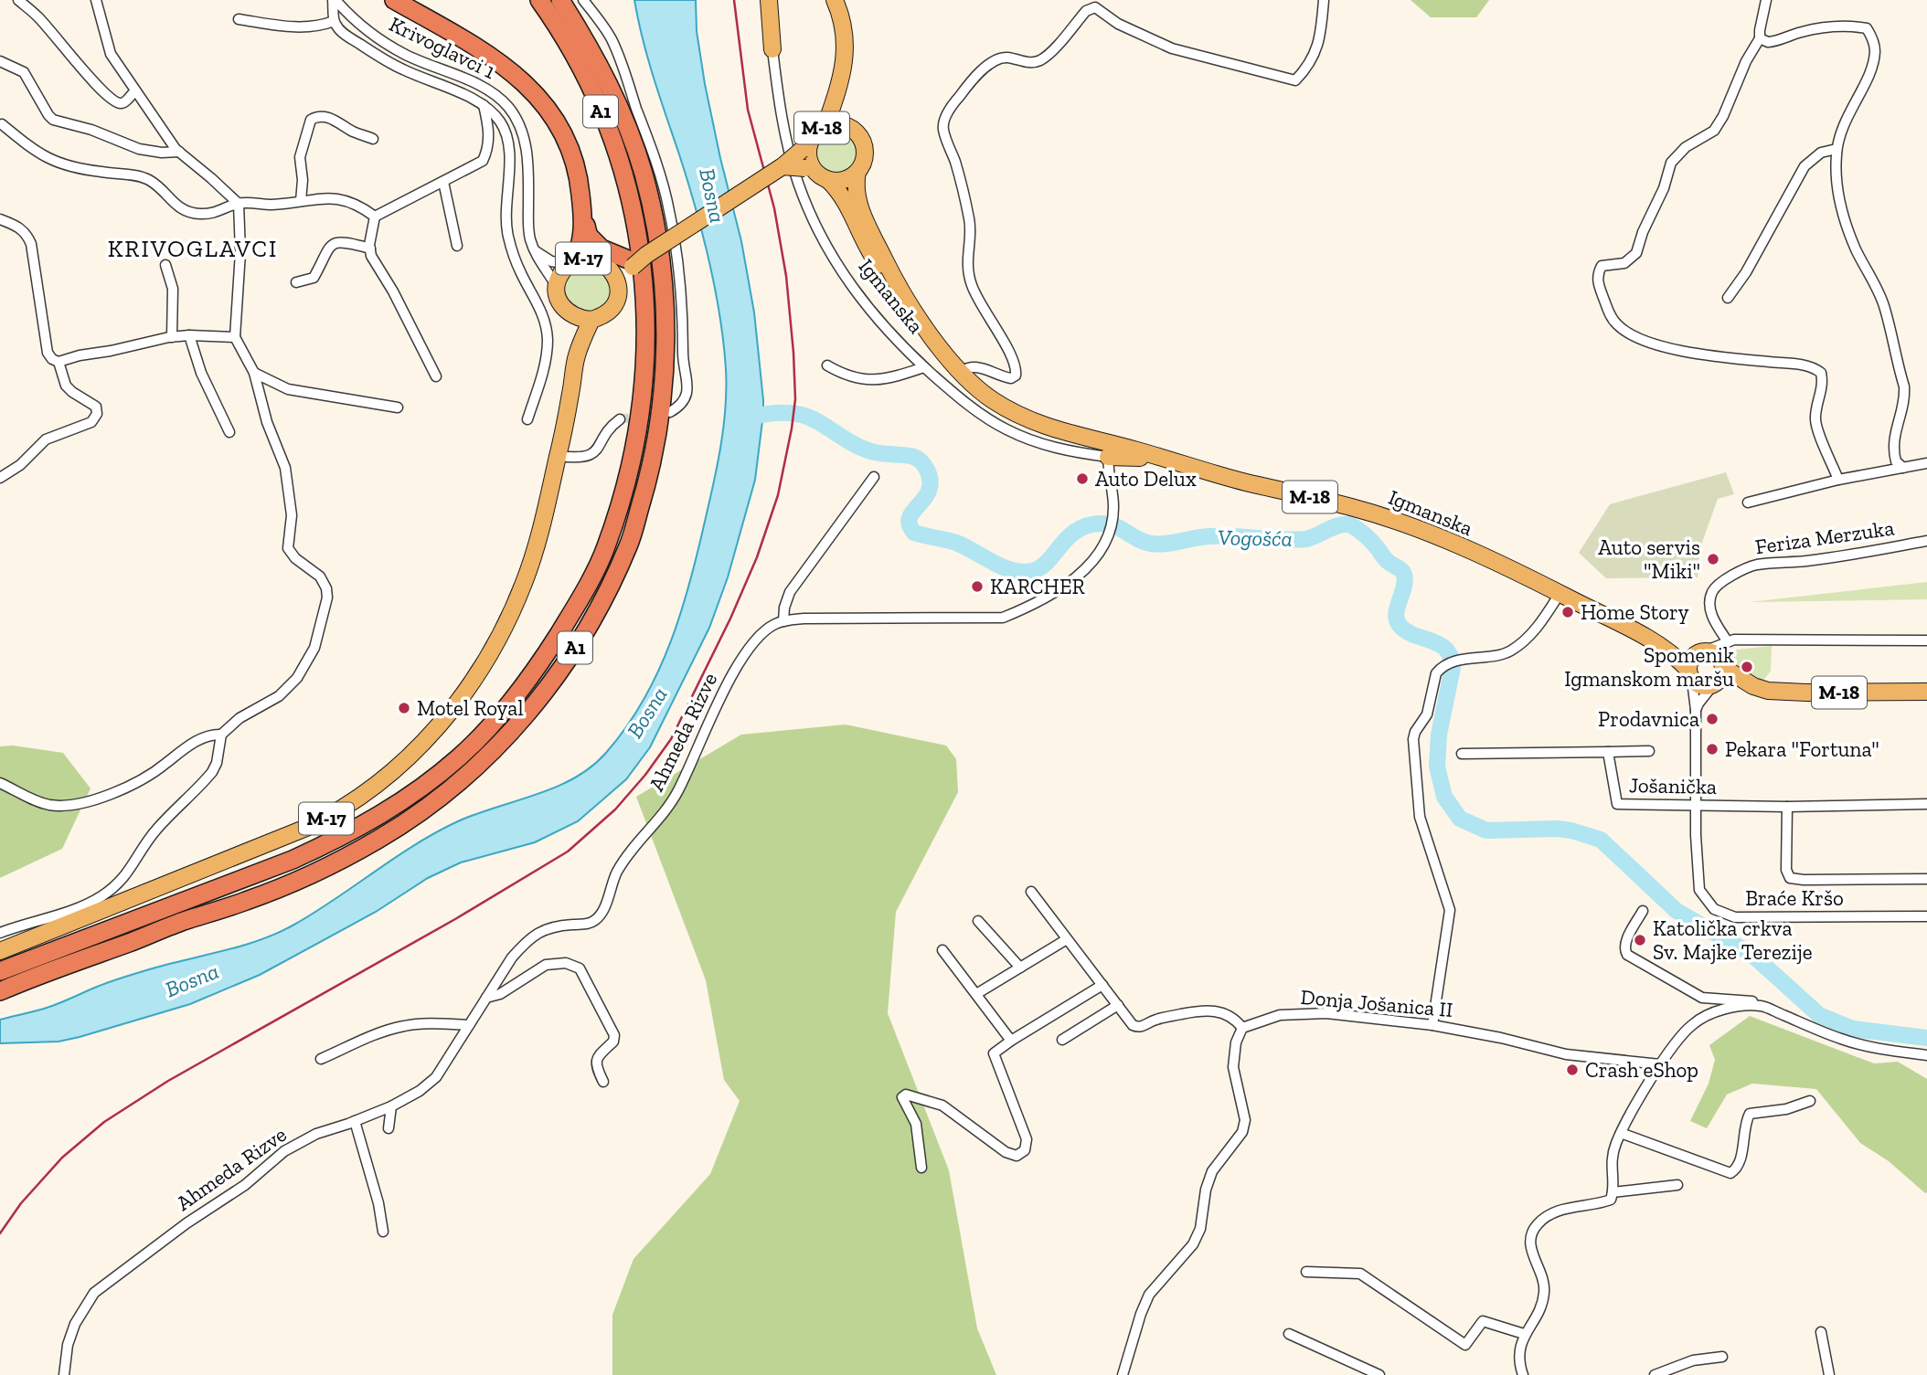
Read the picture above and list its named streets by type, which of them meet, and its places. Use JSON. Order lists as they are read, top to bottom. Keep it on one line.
{"streets":{"highway":["A1"],"main road":["M-18","M-17","Igmanska"],"street":["Krivoglavci 1","Feriza Merzuka","Ahmeda Rizve","Jošanička","Braće Kršo","Donja Jošanica II"]},"crossings":[["Krivoglavci 1","M-17"],["M-18","M-17"],["M-18","Igmanska"],["M-18","Ahmeda Rizve"],["M-18","Braće Kršo"],["Igmanska","Ahmeda Rizve"],["Igmanska","Braće Kršo"],["Jošanička","Braće Kršo"]],"districts":["KRIVOGLAVCI"],"water":["Bosna","Vogošća"],"places":["Auto Delux","Auto servis \"Miki\"","KARCHER","Home Story","Spomenik Igmanskom maršu","Motel Royal","Prodavnica","Pekara \"Fortuna\"","Katolička crkva Sv. Majke Terezije","Crash eShop"]}
